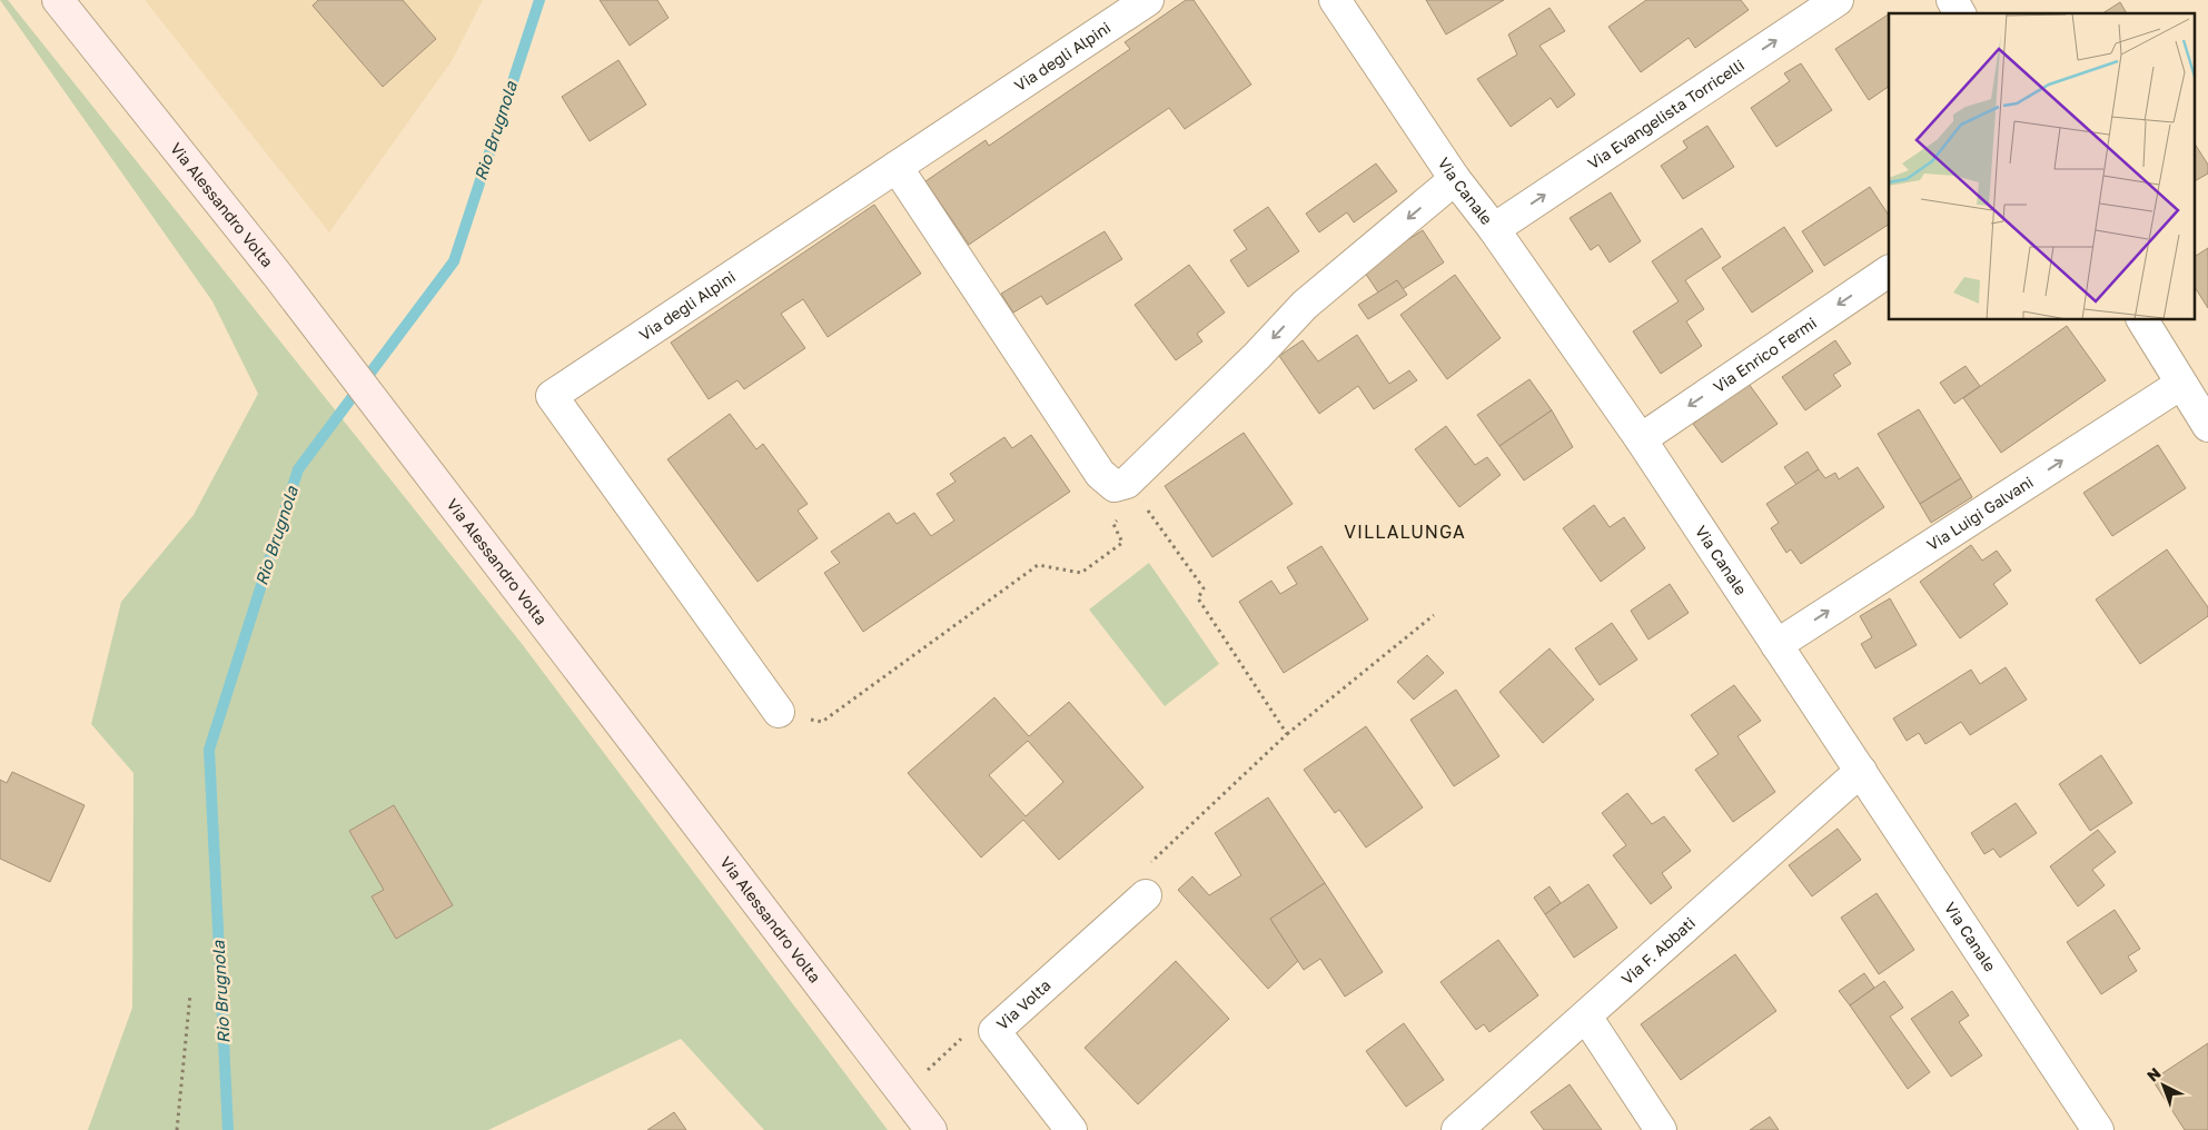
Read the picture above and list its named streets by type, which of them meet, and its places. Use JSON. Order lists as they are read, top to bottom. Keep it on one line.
{"streets":{"main road":["Via Alessandro Volta"],"street":["Via degli Alpini","Via Evangelista Torricelli","Via Canale","Via Enrico Fermi","Via Luigi Galvani","Via F. Abbati","Via Volta"]},"crossings":[["Via Evangelista Torricelli","Via Canale"],["Via Canale","Via Enrico Fermi"],["Via Canale","Via Luigi Galvani"],["Via Canale","Via F. Abbati"]],"one_way":["Via Evangelista Torricelli","Via Enrico Fermi","Via Luigi Galvani"],"districts":["VILLALUNGA"],"water":["Rio Brugnola"],"north":"top left"}
